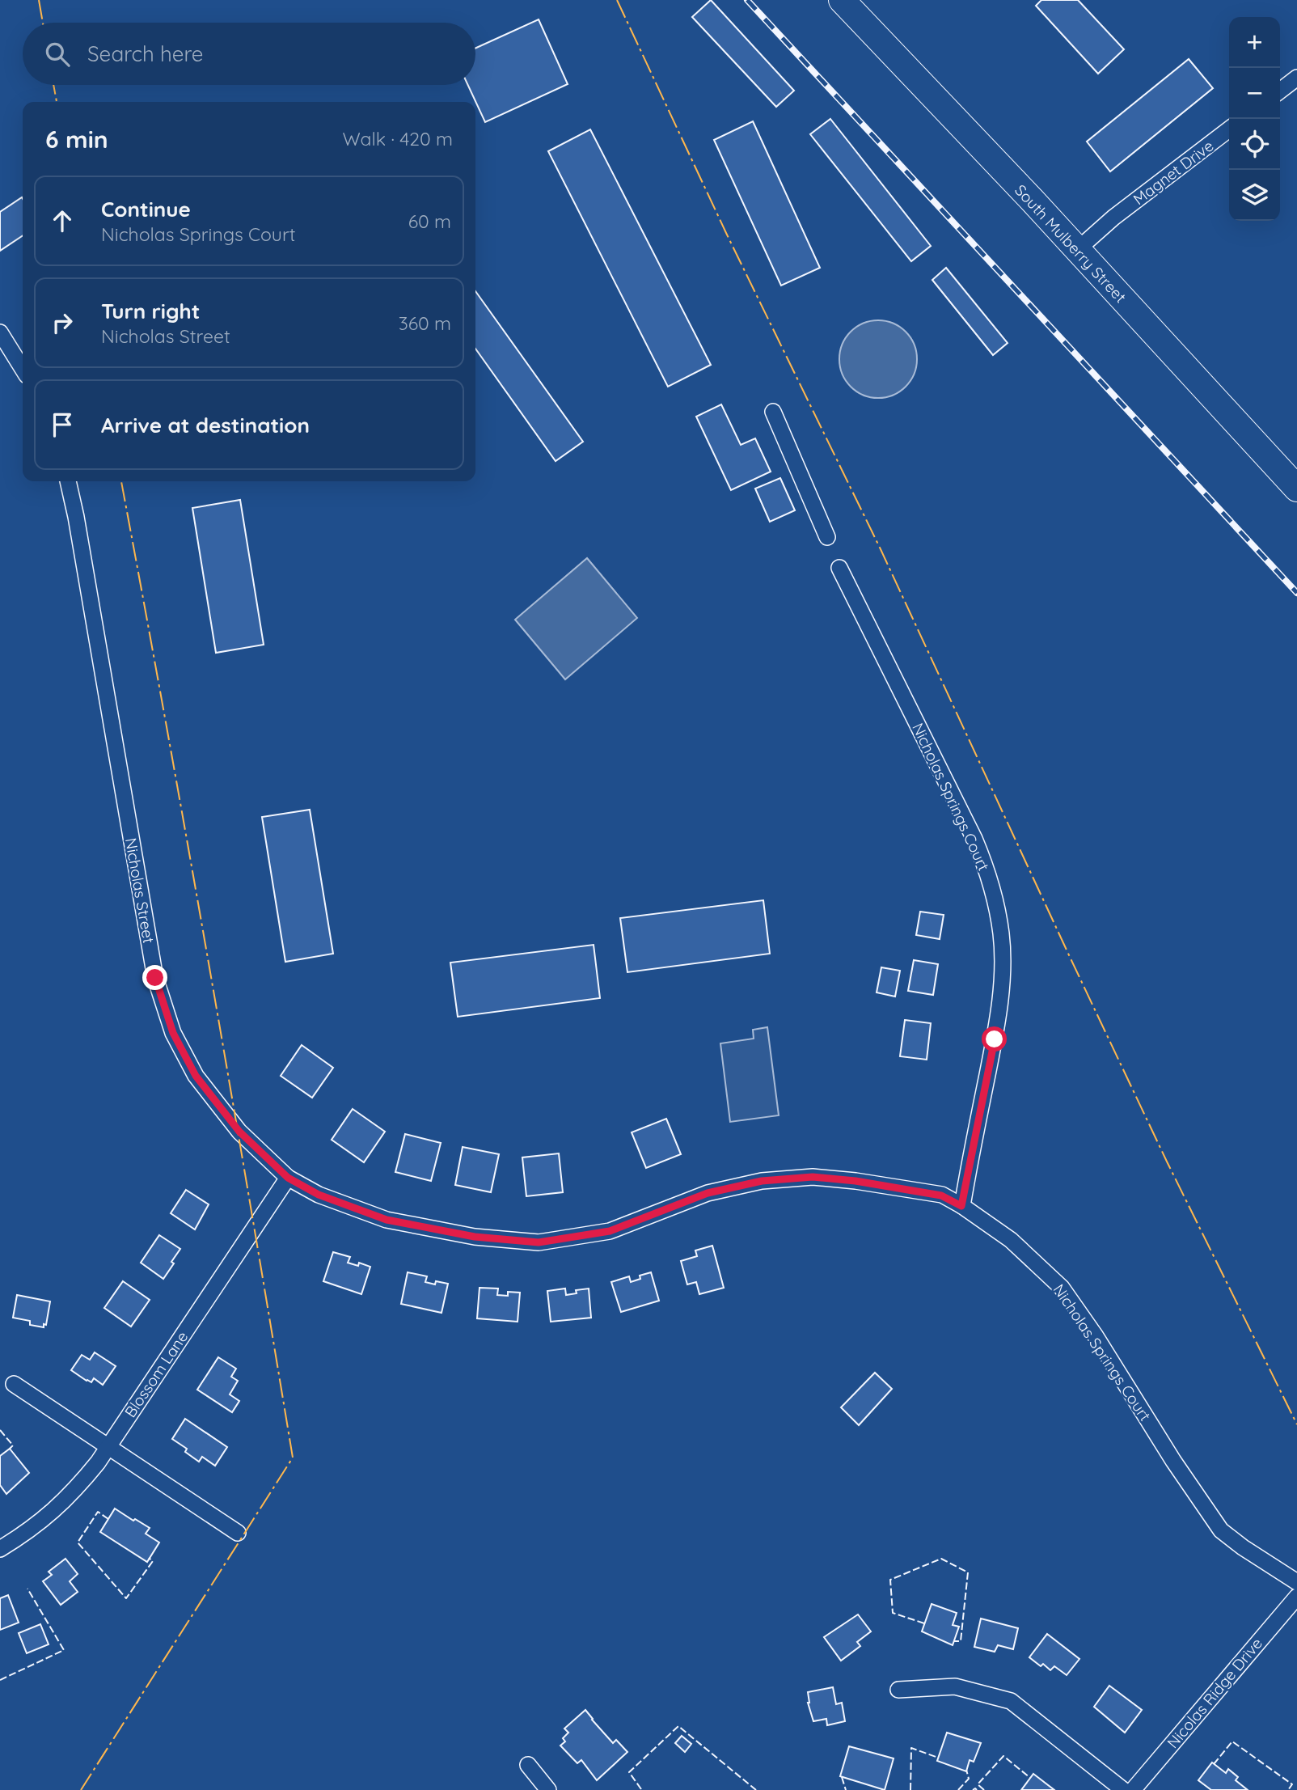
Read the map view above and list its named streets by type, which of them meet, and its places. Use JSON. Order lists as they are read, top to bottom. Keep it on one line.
{"streets":{"main road":["South Mulberry Street"],"street":["Magnet Drive","Nicholas Springs Court","Nicholas Street","Blossom Lane","Nicolas Ridge Drive"]},"crossings":[["Magnet Drive","South Mulberry Street"],["Nicholas Springs Court","Nicholas Street"],["Nicholas Street","Blossom Lane"]],"page":{"map_buttons":["+","−"],"search":"Search here","heading":["6 min","Walk · 420 m"],"list":[["Continue","Nicholas Springs Court","60 m"],["Turn right","Nicholas Street","360 m"],"Arrive at destination"]}}
